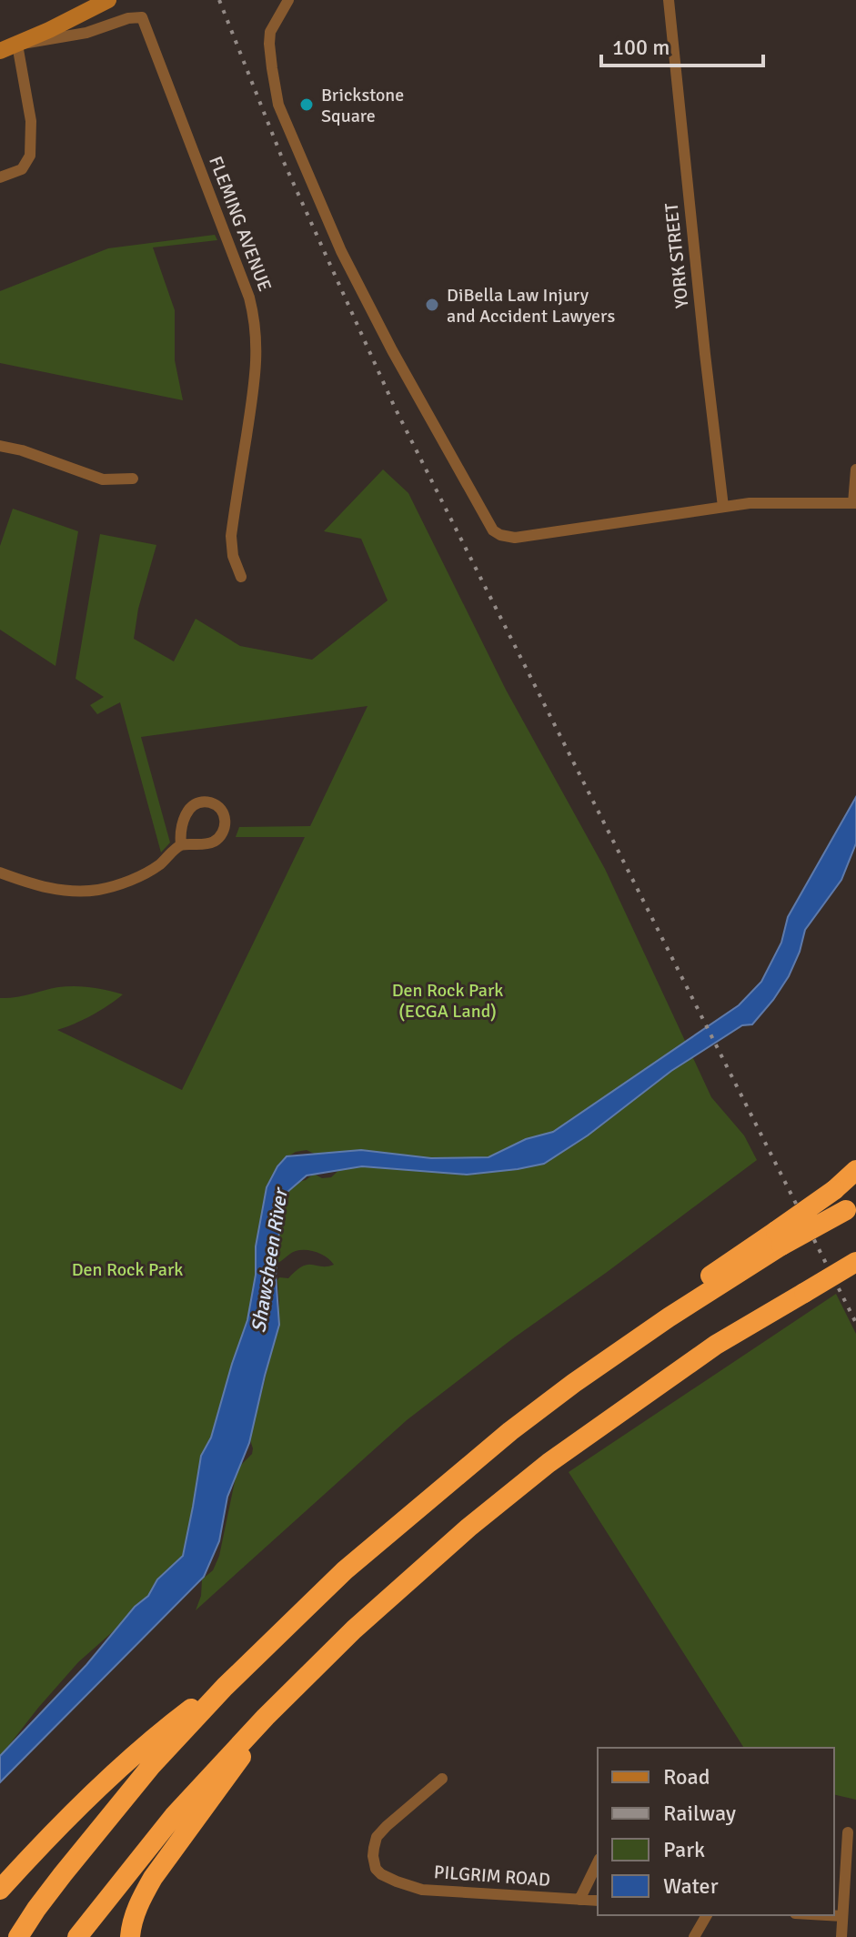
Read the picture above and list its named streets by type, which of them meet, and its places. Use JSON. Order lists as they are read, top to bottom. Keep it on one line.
{"streets":{"street":["FLEMING AVENUE","YORK STREET","PILGRIM ROAD"]},"water":["Shawsheen River"],"parks":["Den Rock Park (ECGA Land)","Den Rock Park"],"places":["Brickstone Square","DiBella Law Injury and Accident Lawyers"],"legend":["Road","Railway","Park","Water"],"scale_bar":"100 m"}
